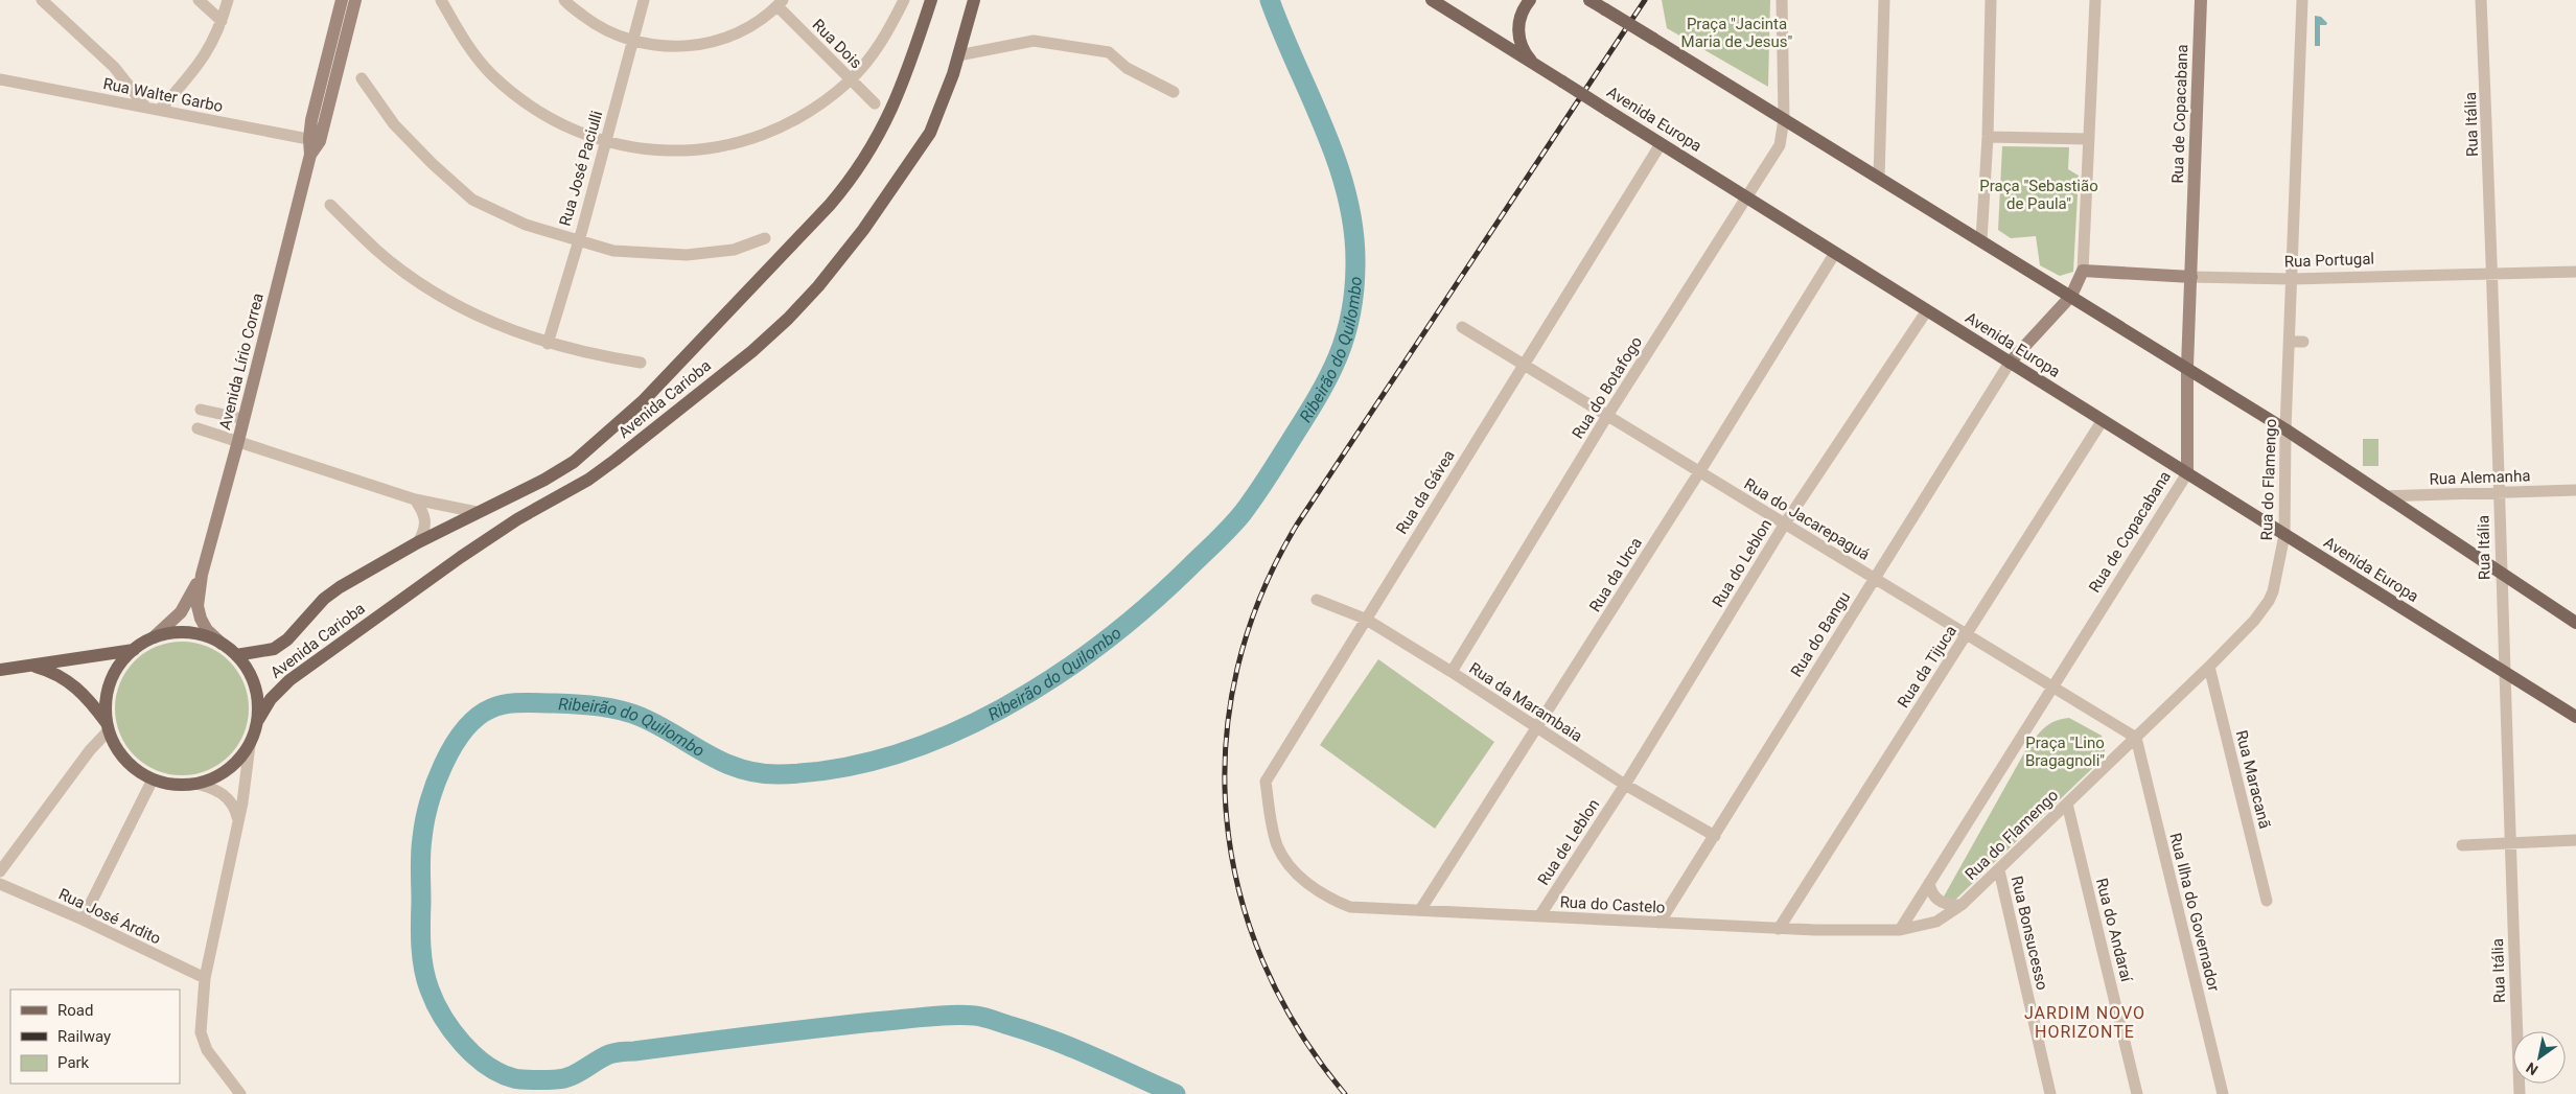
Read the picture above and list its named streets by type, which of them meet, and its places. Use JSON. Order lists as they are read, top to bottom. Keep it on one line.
{"streets":{"main road":["Rua de Copacabana","Avenida Europa","Rua Portugal","Avenida Lírio Correa","Avenida Carioba"],"street":["Rua Dois","Rua Walter Garbo","Rua Itália","Rua José Paciulli","Rua do Botafogo","Rua Alemanha","Rua do Flamengo","Rua da Gávea","Rua do Jacarepaguá","Rua do Leblon","Rua da Urca","Rua do Bangu","Rua da Tijuca","Rua da Marambaia","Rua Maracanã","Rua de Leblon","Rua do Castelo","Rua Ilha do Governador","Rua José Ardito","Rua do Andaraí","Rua Bonsucesso"]},"crossings":[["Rua Walter Garbo","Avenida Lírio Correa"],["Rua de Copacabana","Avenida Europa"],["Rua de Copacabana","Rua Portugal"],["Rua de Copacabana","Rua do Jacarepaguá"],["Rua de Copacabana","Rua do Castelo"],["Avenida Europa","Rua Itália"],["Avenida Europa","Rua do Botafogo"],["Avenida Europa","Rua do Flamengo"],["Avenida Europa","Rua da Gávea"],["Avenida Europa","Rua do Leblon"],["Avenida Europa","Rua da Urca"],["Avenida Europa","Rua do Bangu"],["Avenida Europa","Rua da Tijuca"],["Rua Itália","Rua Portugal"],["Rua Itália","Rua Alemanha"],["Rua Portugal","Rua do Flamengo"],["Avenida Lírio Correa","Avenida Carioba"],["Rua do Botafogo","Rua do Jacarepaguá"],["Rua do Botafogo","Rua da Marambaia"],["Rua do Flamengo","Rua do Jacarepaguá"],["Rua do Flamengo","Rua Maracanã"],["Rua do Flamengo","Rua do Castelo"],["Rua do Flamengo","Rua Ilha do Governador"],["Rua do Flamengo","Rua do Andaraí"],["Rua do Flamengo","Rua Bonsucesso"],["Rua da Gávea","Rua do Jacarepaguá"],["Rua da Gávea","Rua da Marambaia"],["Rua da Gávea","Rua do Castelo"],["Rua do Jacarepaguá","Rua do Leblon"],["Rua do Jacarepaguá","Rua da Urca"],["Rua do Jacarepaguá","Rua do Bangu"],["Rua do Jacarepaguá","Rua da Tijuca"],["Rua do Jacarepaguá","Rua Ilha do Governador"],["Rua do Leblon","Rua da Marambaia"],["Rua do Leblon","Rua de Leblon"],["Rua da Urca","Rua da Marambaia"],["Rua da Urca","Rua do Castelo"],["Rua do Bangu","Rua da Marambaia"],["Rua do Bangu","Rua do Castelo"],["Rua da Tijuca","Rua do Castelo"],["Rua da Marambaia","Rua de Leblon"],["Rua de Leblon","Rua do Castelo"]],"districts":["JARDIM NOVO HORIZONTE"],"water":["Ribeirão do Quilombo"],"parks":["Praça \"Jacinta Maria de Jesus\"","Praça \"Sebastião de Paula\"","Praça \"Lino Bragagnoli\""],"legend":["Road","Railway","Park"],"north":"bottom left"}
